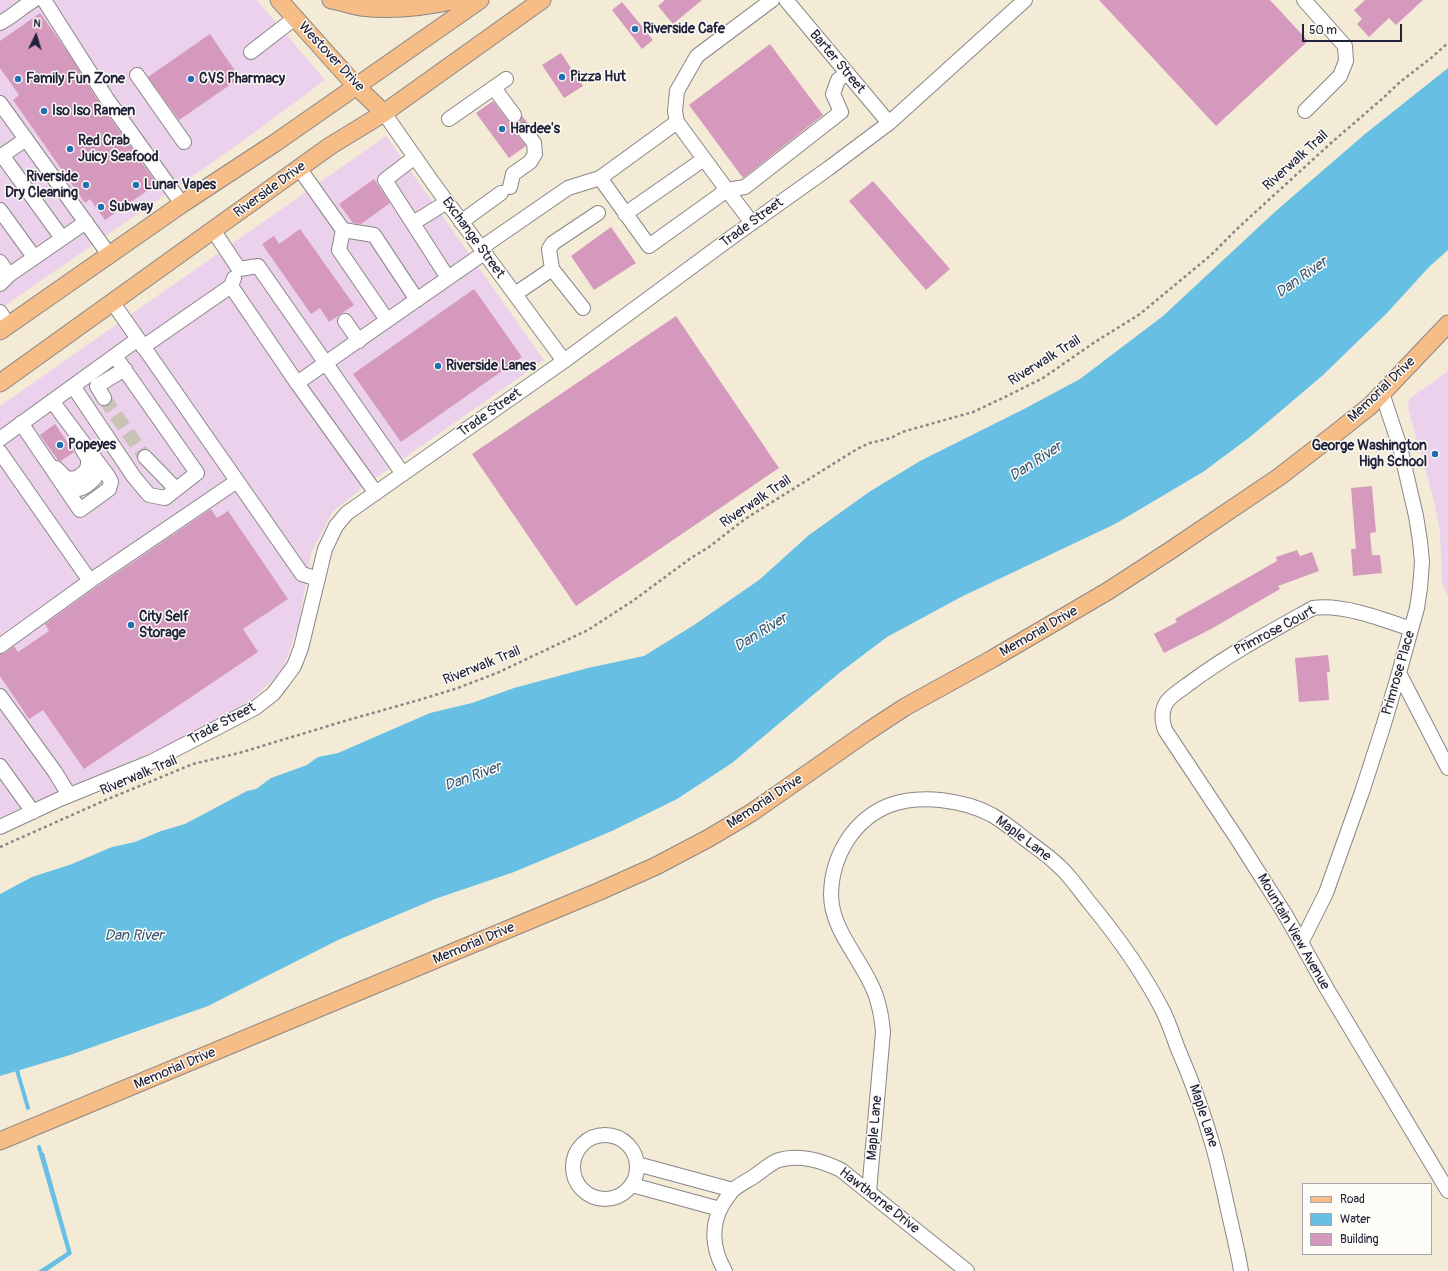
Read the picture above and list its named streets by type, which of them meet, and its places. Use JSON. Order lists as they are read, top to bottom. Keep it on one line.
{"streets":{"main road":["Westover Drive","Riverside Drive","Memorial Drive"],"street":["Barter Street","Trade Street","Exchange Street","Primrose Court","Primrose Place","Maple Lane","Mountain View Avenue","Hawthorne Drive"],"path":["Riverwalk Trail"]},"crossings":[["Westover Drive","Riverside Drive"],["Westover Drive","Exchange Street"],["Barter Street","Trade Street"],["Riverside Drive","Exchange Street"],["Trade Street","Exchange Street"],["Memorial Drive","Primrose Place"],["Primrose Court","Primrose Place"],["Primrose Court","Mountain View Avenue"],["Primrose Place","Mountain View Avenue"],["Maple Lane","Hawthorne Drive"]],"water":["Dan River"],"places":["Riverside Cafe","Pizza Hut","Family Fun Zone","CVS Pharmacy","Iso Iso Ramen","Hardee's","Red Crab Juicy Seafood","Riverside Dry Cleaning","Lunar Vapes","Subway","Riverside Lanes","Popeyes","George Washington High School","City Self Storage"],"legend":["Road","Water","Building"],"scale_bar":"50 m","north":"top"}
